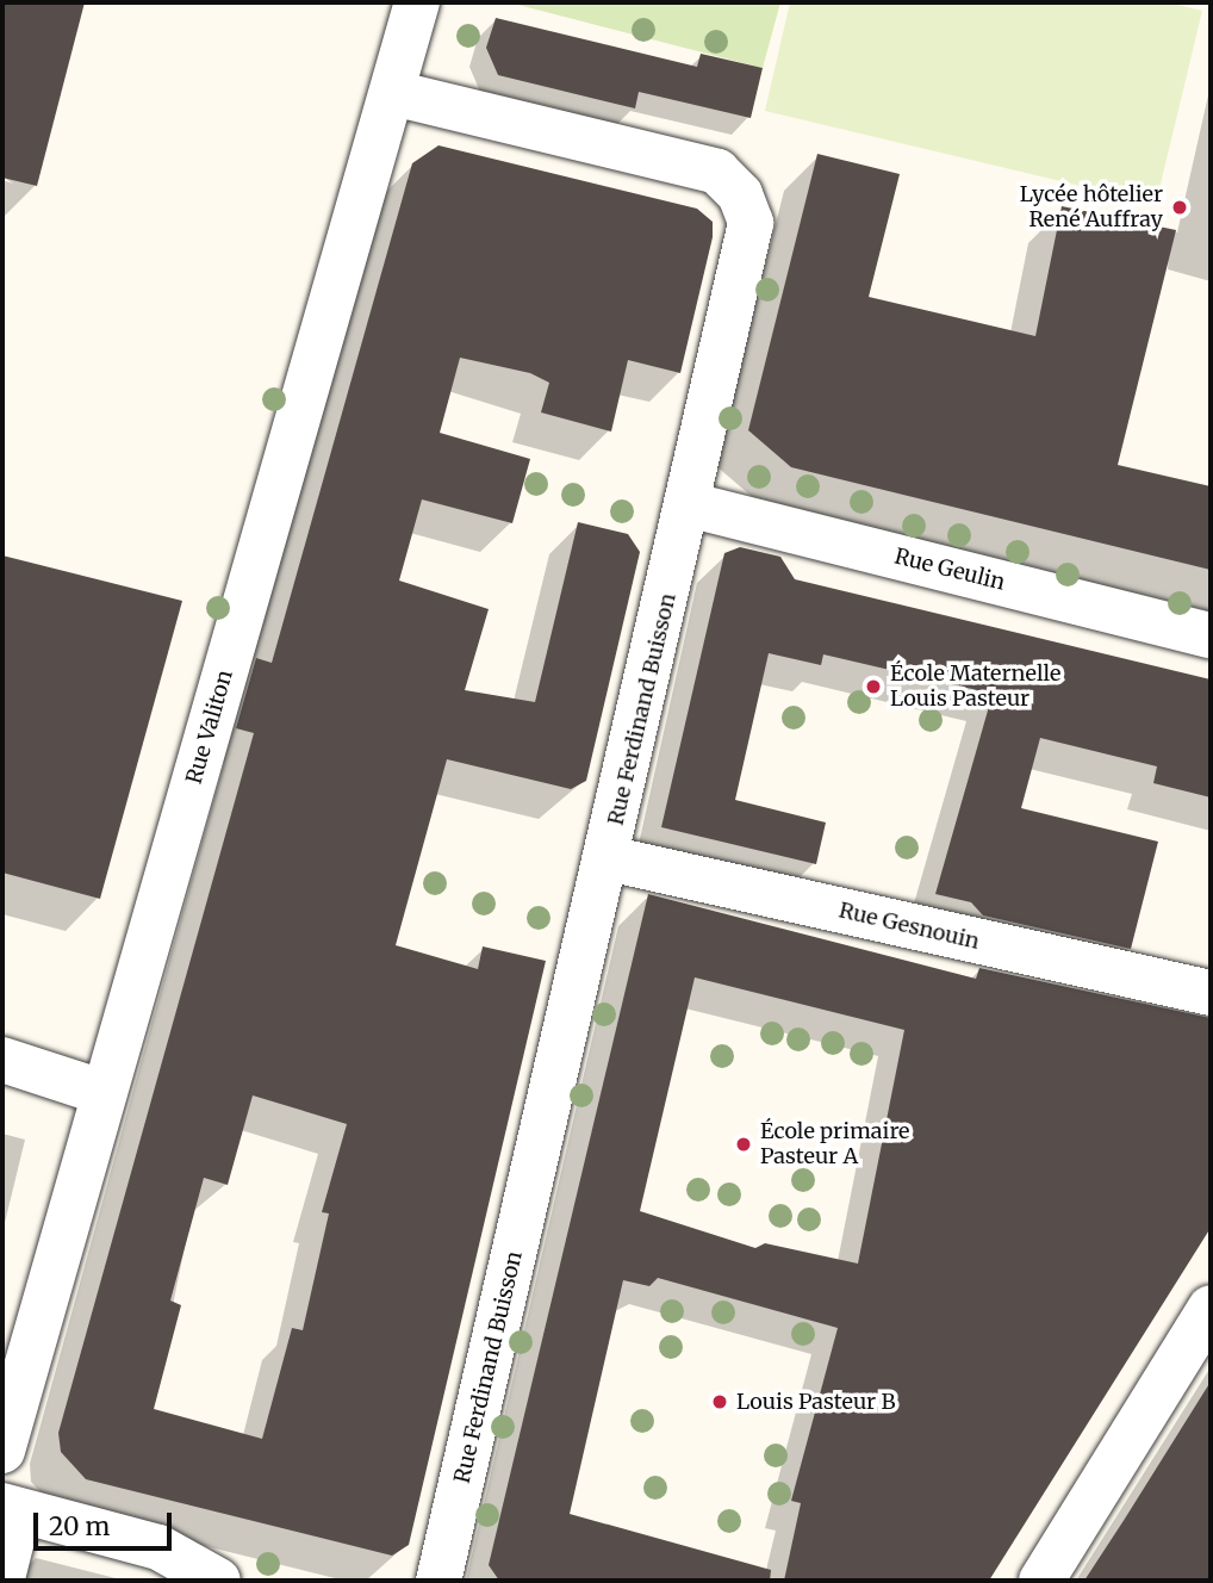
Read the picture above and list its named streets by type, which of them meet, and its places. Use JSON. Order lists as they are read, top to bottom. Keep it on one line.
{"streets":{"street":["Rue Geulin","Rue Ferdinand Buisson","Rue Valiton","Rue Gesnouin"]},"crossings":[["Rue Geulin","Rue Ferdinand Buisson"],["Rue Ferdinand Buisson","Rue Valiton"],["Rue Ferdinand Buisson","Rue Gesnouin"]],"places":["Lycée hôtelier René Auffray","École Maternelle Louis Pasteur","École primaire Pasteur A","Louis Pasteur B"],"scale_bar":"20 m"}
